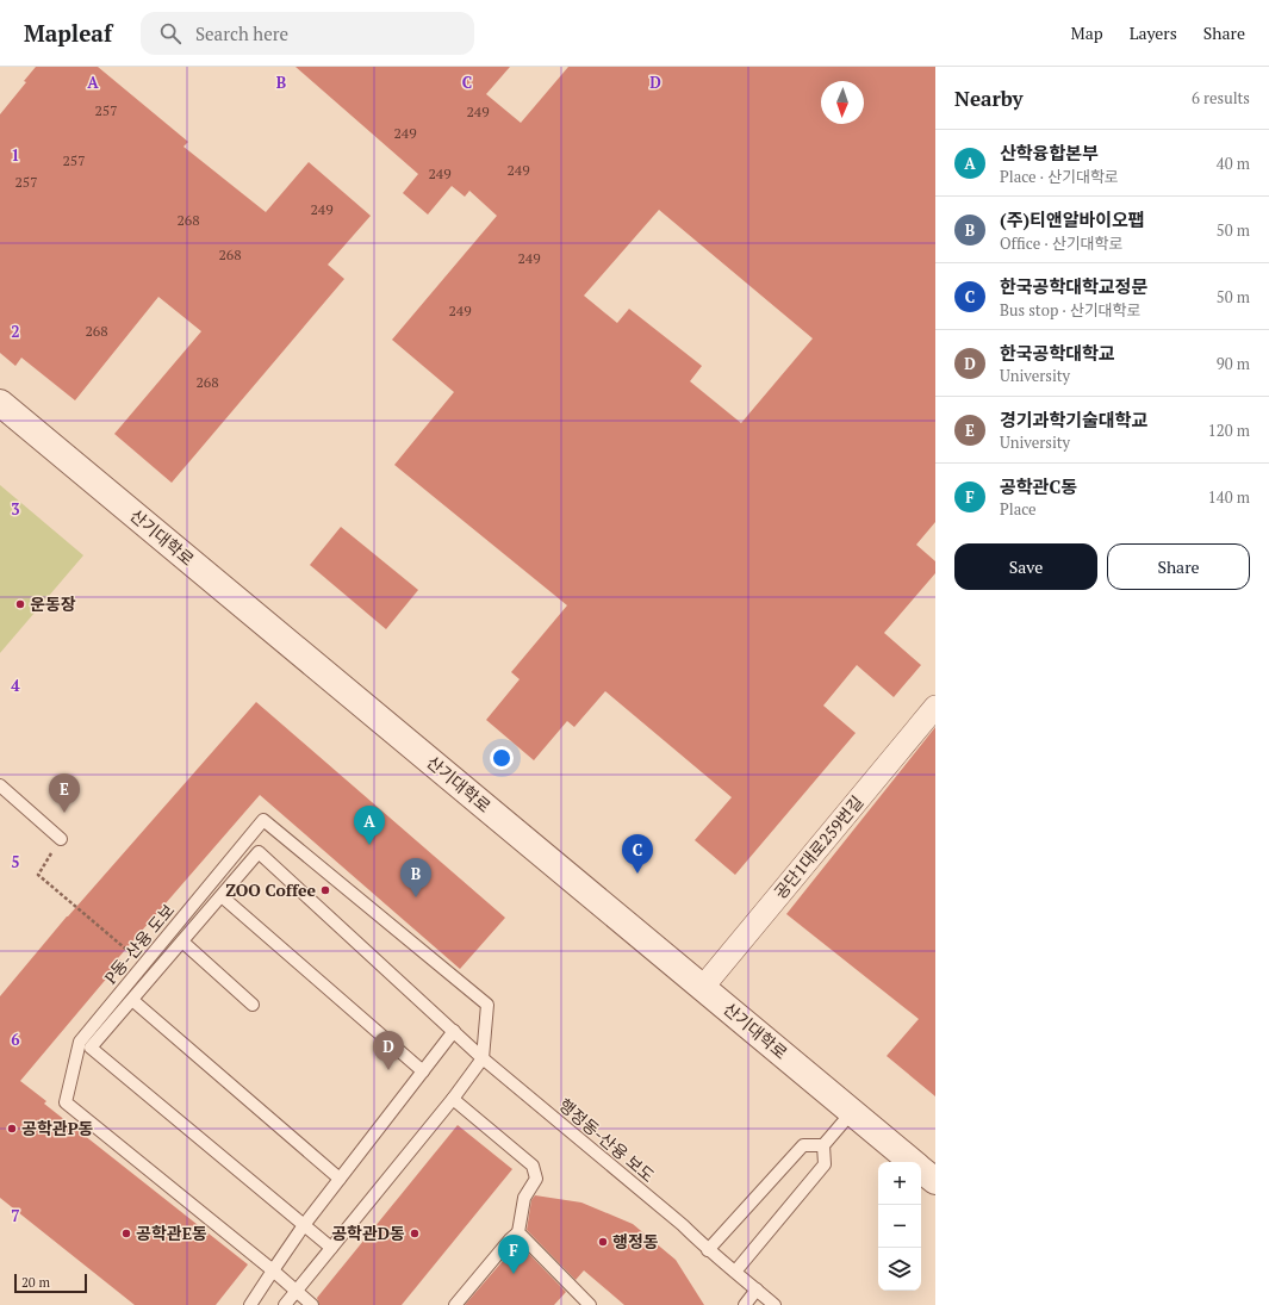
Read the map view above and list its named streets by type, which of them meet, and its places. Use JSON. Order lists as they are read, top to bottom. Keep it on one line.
{"streets":{"street":["산기대학로","공단1대로259번길"],"lane":["P동-산융 도보","행정동-산융 보도"]},"crossings":[["산기대학로","공단1대로259번길"],["P동-산융 도보","행정동-산융 보도"]],"places":["운동장","ZOO Coffee","공학관P동","공학관E동","공학관D동","행정동"],"house_numbers":["257","249","249","257","249","249","257","249","268","268","249","249","268","268"],"scale_bar":"20 m","north":"bottom","page":{"header":"Mapleaf","search":"Search here","nav":["Map","Layers","Share"],"heading":["Nearby","6 results"],"list":[{"mark":"A","name":"산학융합본부","note":"Place · 산기대학로","value":"40 m"},{"mark":"B","name":"(주)티앤알바이오팹","note":"Office · 산기대학로","value":"50 m"},{"mark":"C","name":"한국공학대학교정문","note":"Bus stop · 산기대학로","value":"50 m"},{"mark":"D","name":"한국공학대학교","note":"University","value":"90 m"},{"mark":"E","name":"경기과학기술대학교","note":"University","value":"120 m"},{"mark":"F","name":"공학관C동","note":"Place","value":"140 m"}],"buttons":["Save","Share"],"pins":["E","A","C","B","D","F"],"map_buttons":["+","−"],"scale":"20 m"},"grid":{"columns":["A","B","C","D"],"rows":["1","2","3","4","5","6","7"]}}
